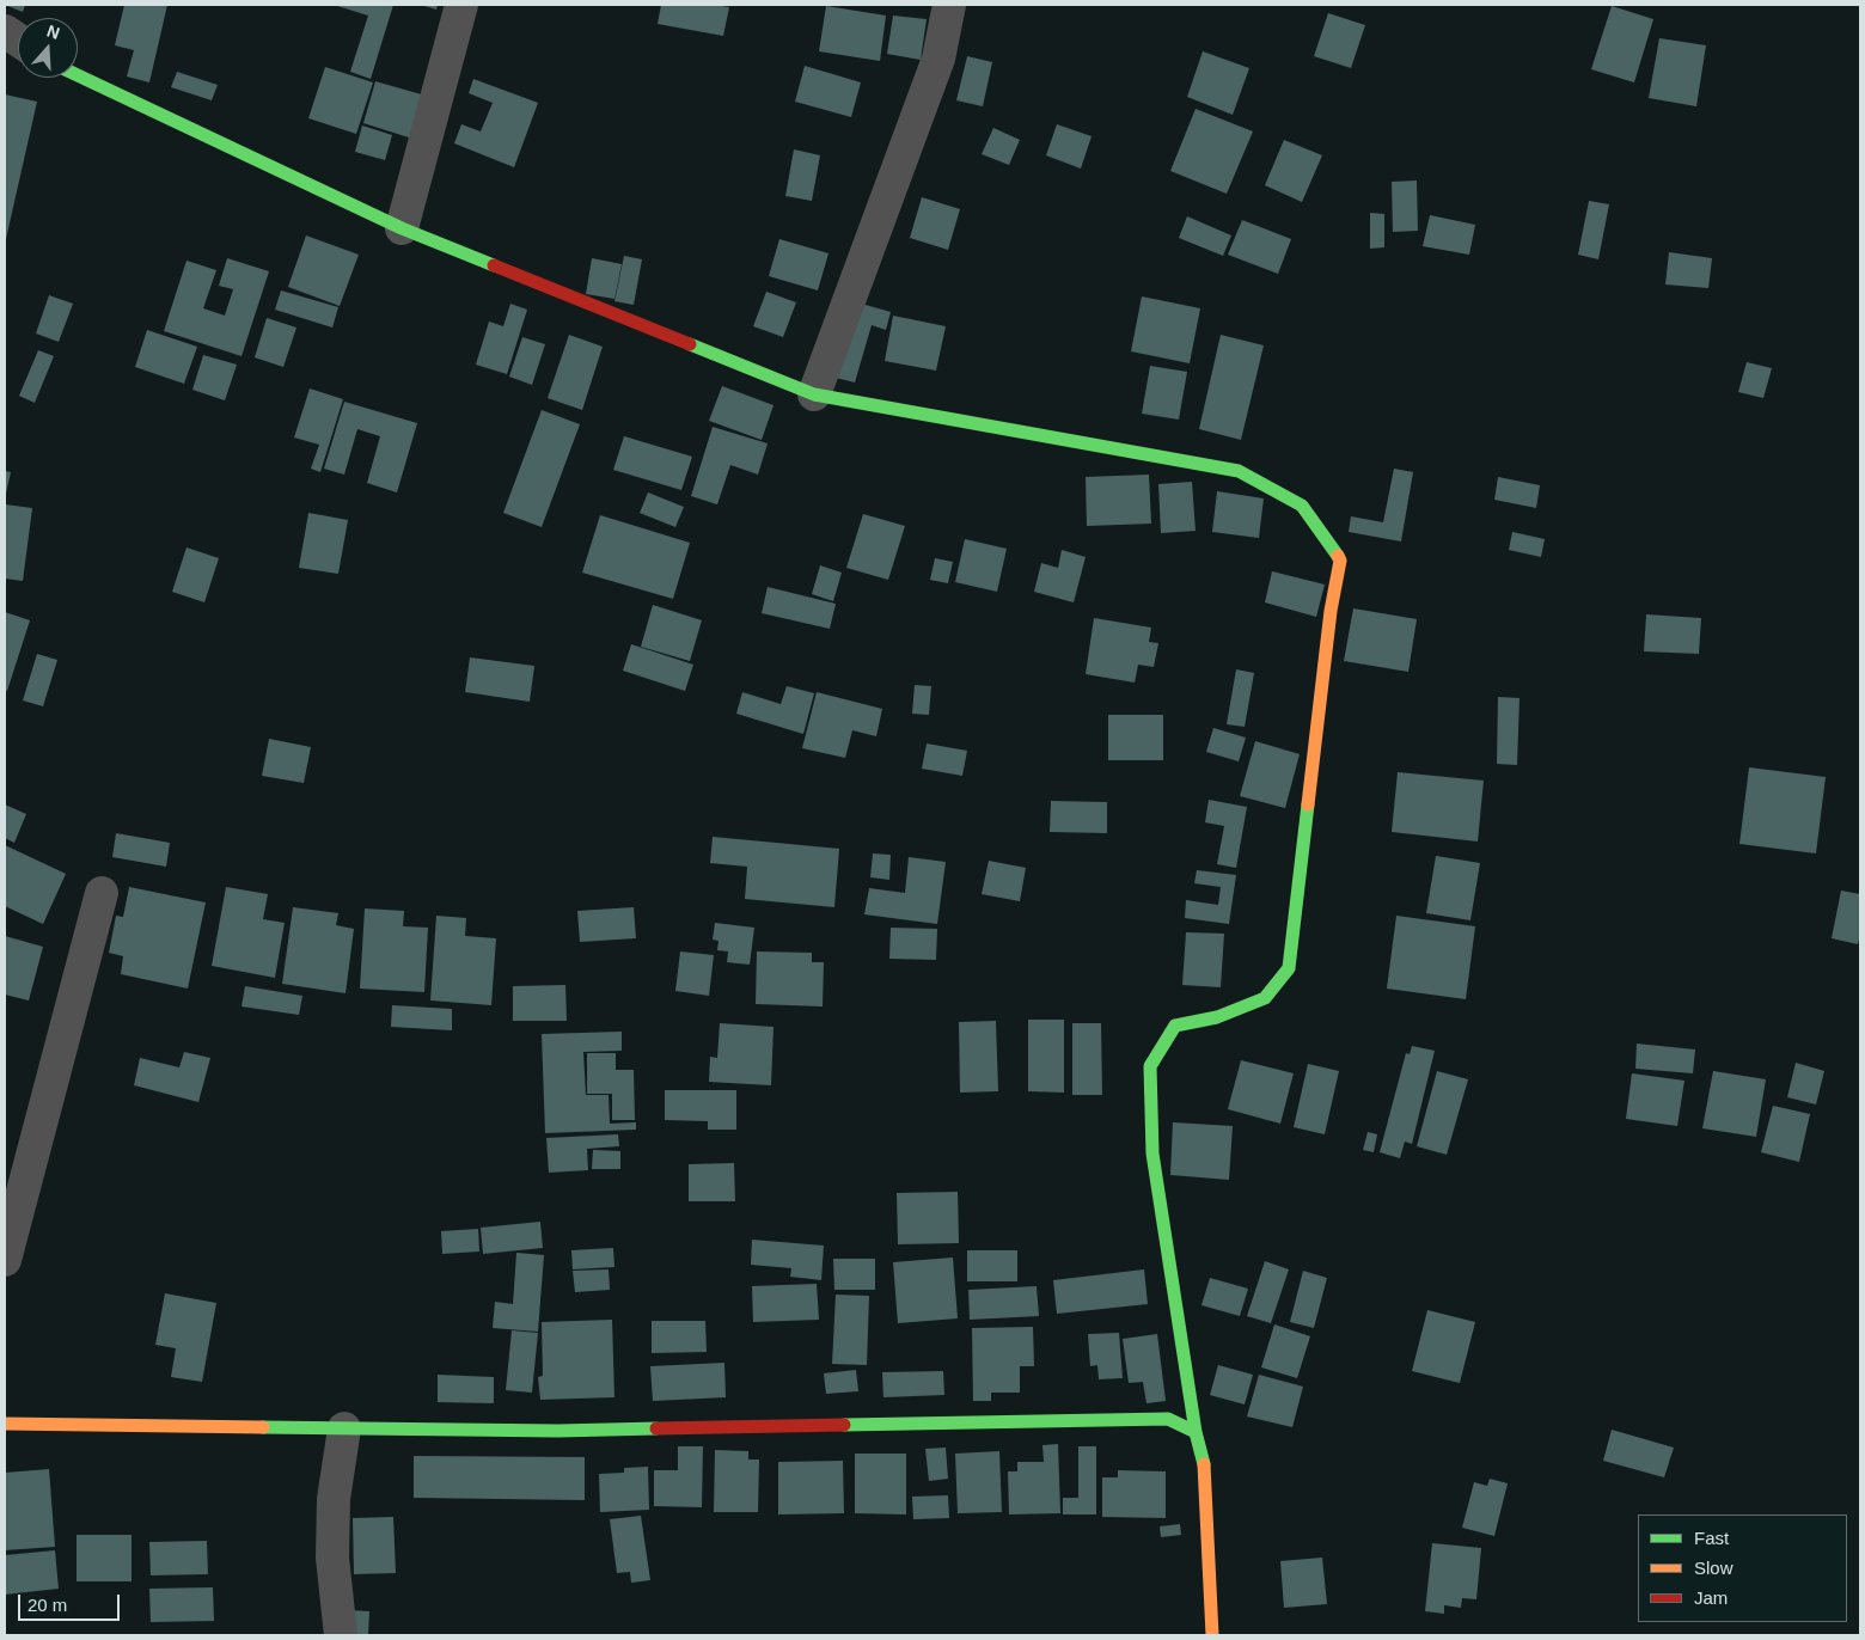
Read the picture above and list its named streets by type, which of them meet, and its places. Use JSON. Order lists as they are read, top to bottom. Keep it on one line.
{"legend":["Fast","Slow","Jam"],"scale_bar":"20 m","north":"top"}
